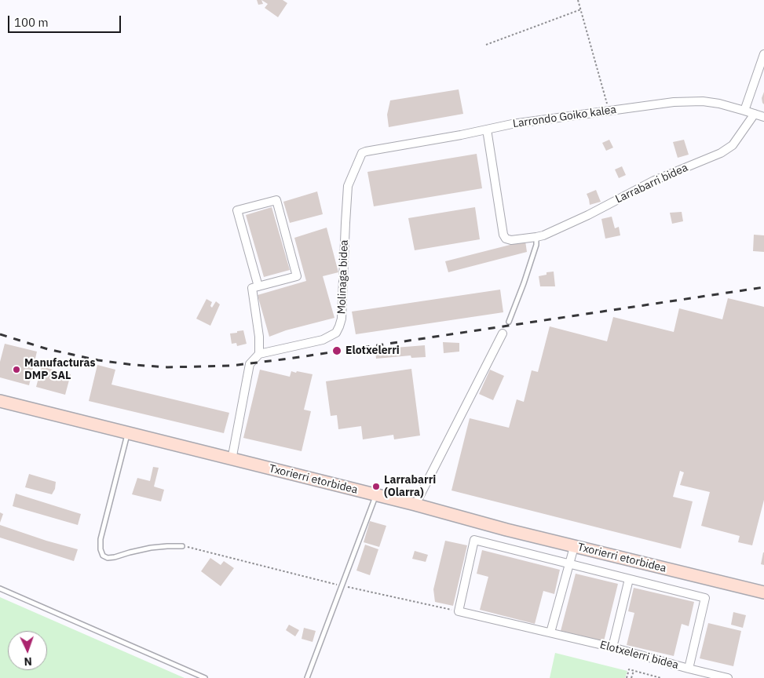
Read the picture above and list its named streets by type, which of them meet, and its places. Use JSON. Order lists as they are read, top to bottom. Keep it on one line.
{"streets":{"street":["Larrondo Goiko kalea","Larrabarri bidea","Molinaga bidea","Txorierri etorbidea","Elotxelerri bidea"]},"crossings":[["Larrondo Goiko kalea","Larrabarri bidea"],["Larrondo Goiko kalea","Molinaga bidea"]],"places":["Elotxelerri","Manufacturas DMP SAL","Larrabarri (Olarra)"],"scale_bar":"100 m","north":"bottom"}
